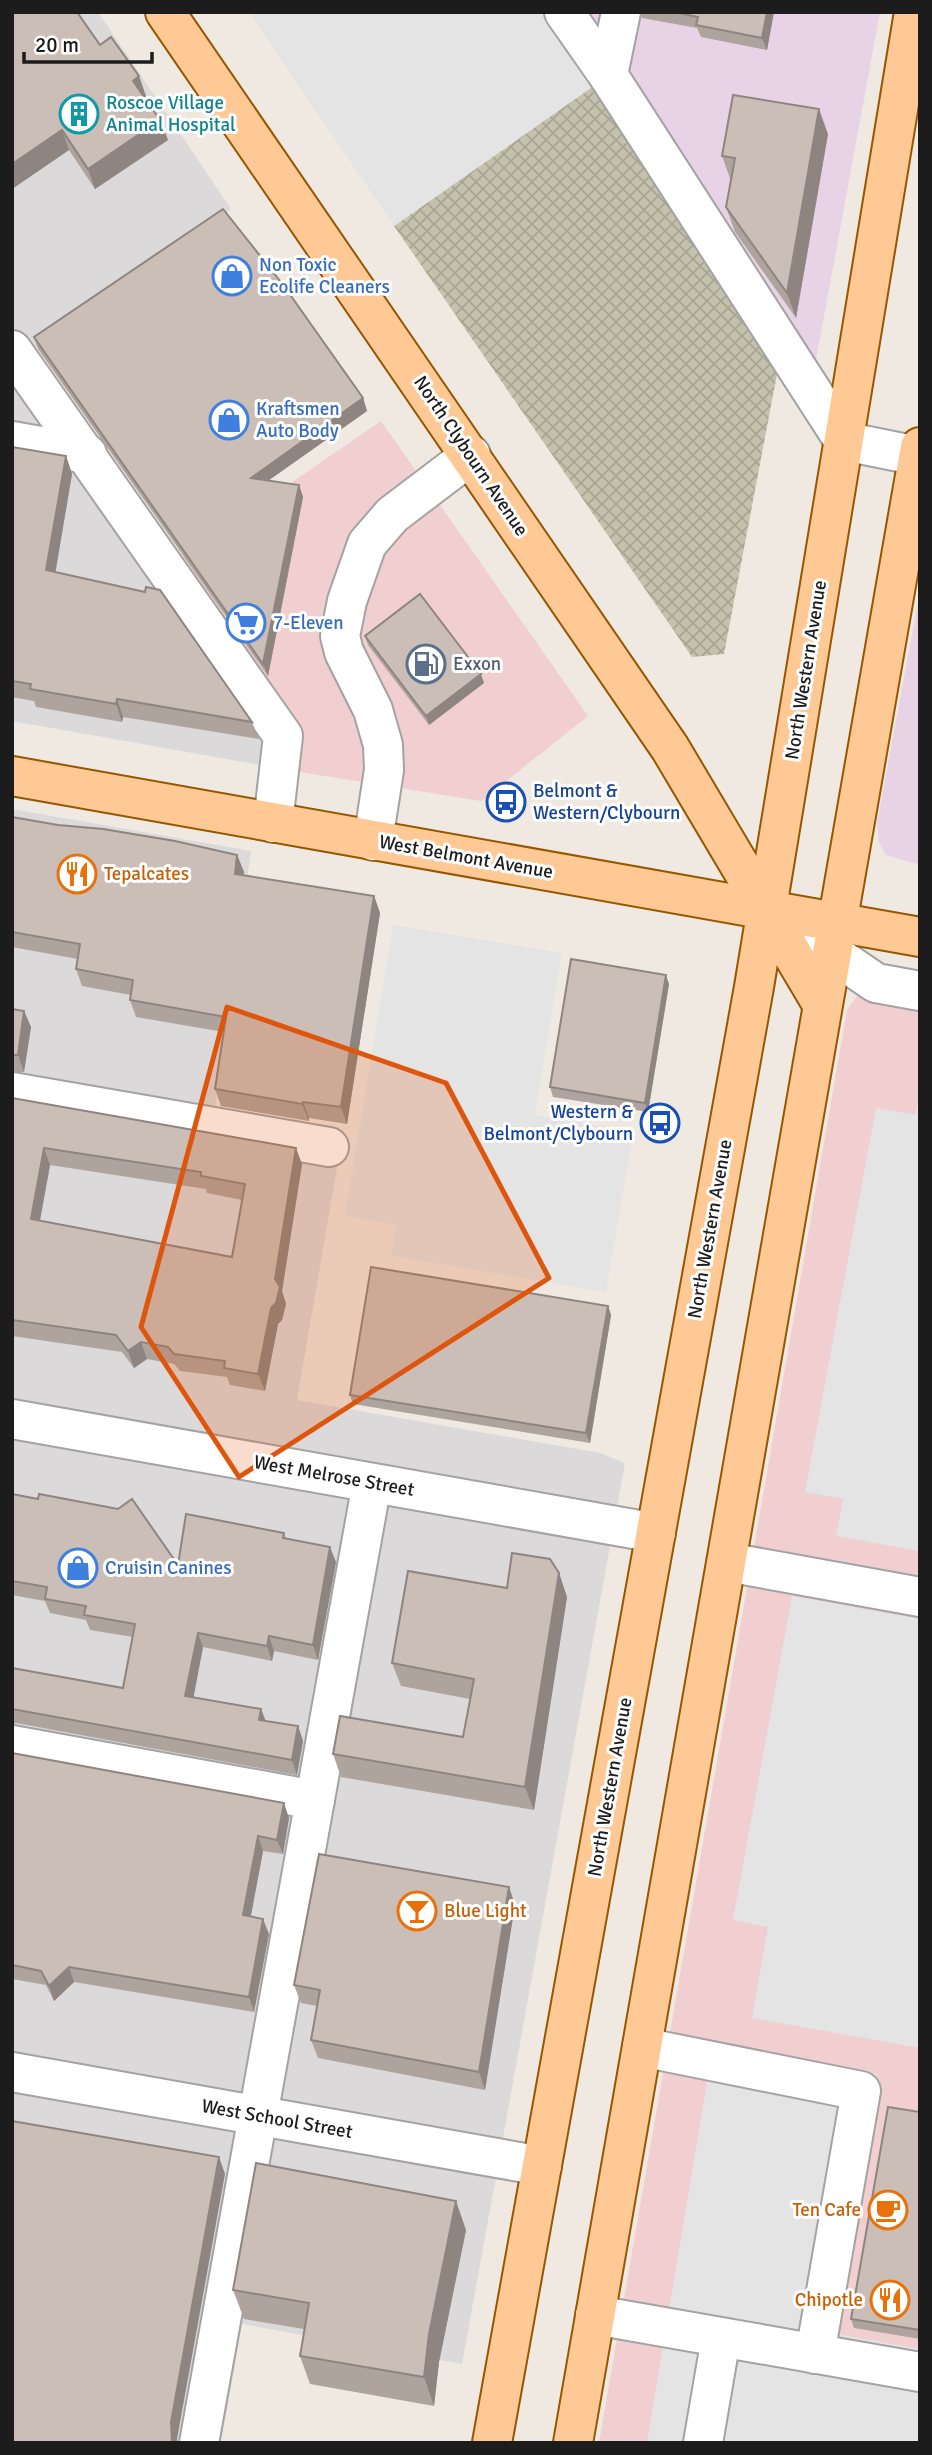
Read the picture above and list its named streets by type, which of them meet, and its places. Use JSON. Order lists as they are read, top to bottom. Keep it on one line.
{"streets":{"main road":["North Clybourn Avenue","North Western Avenue","West Belmont Avenue"],"street":["West Melrose Street","West School Street"]},"crossings":[["North Clybourn Avenue","North Western Avenue"],["North Clybourn Avenue","West Belmont Avenue"],["North Western Avenue","West Belmont Avenue"],["North Western Avenue","West Melrose Street"],["North Western Avenue","West School Street"]],"places":{"building":["Roscoe Village Animal Hospital"],"shop":["Non Toxic Ecolife Cleaners","Kraftsmen Auto Body","Cruisin Canines"],"supermarket":["7-Eleven"],"fuel station":["Exxon"],"bus stop":["Belmont & Western/Clybourn","Western & Belmont/Clybourn"],"restaurant":["Tepalcates","Chipotle"],"bar":["Blue Light"],"cafe":["Ten Cafe"]},"scale_bar":"20 m"}
